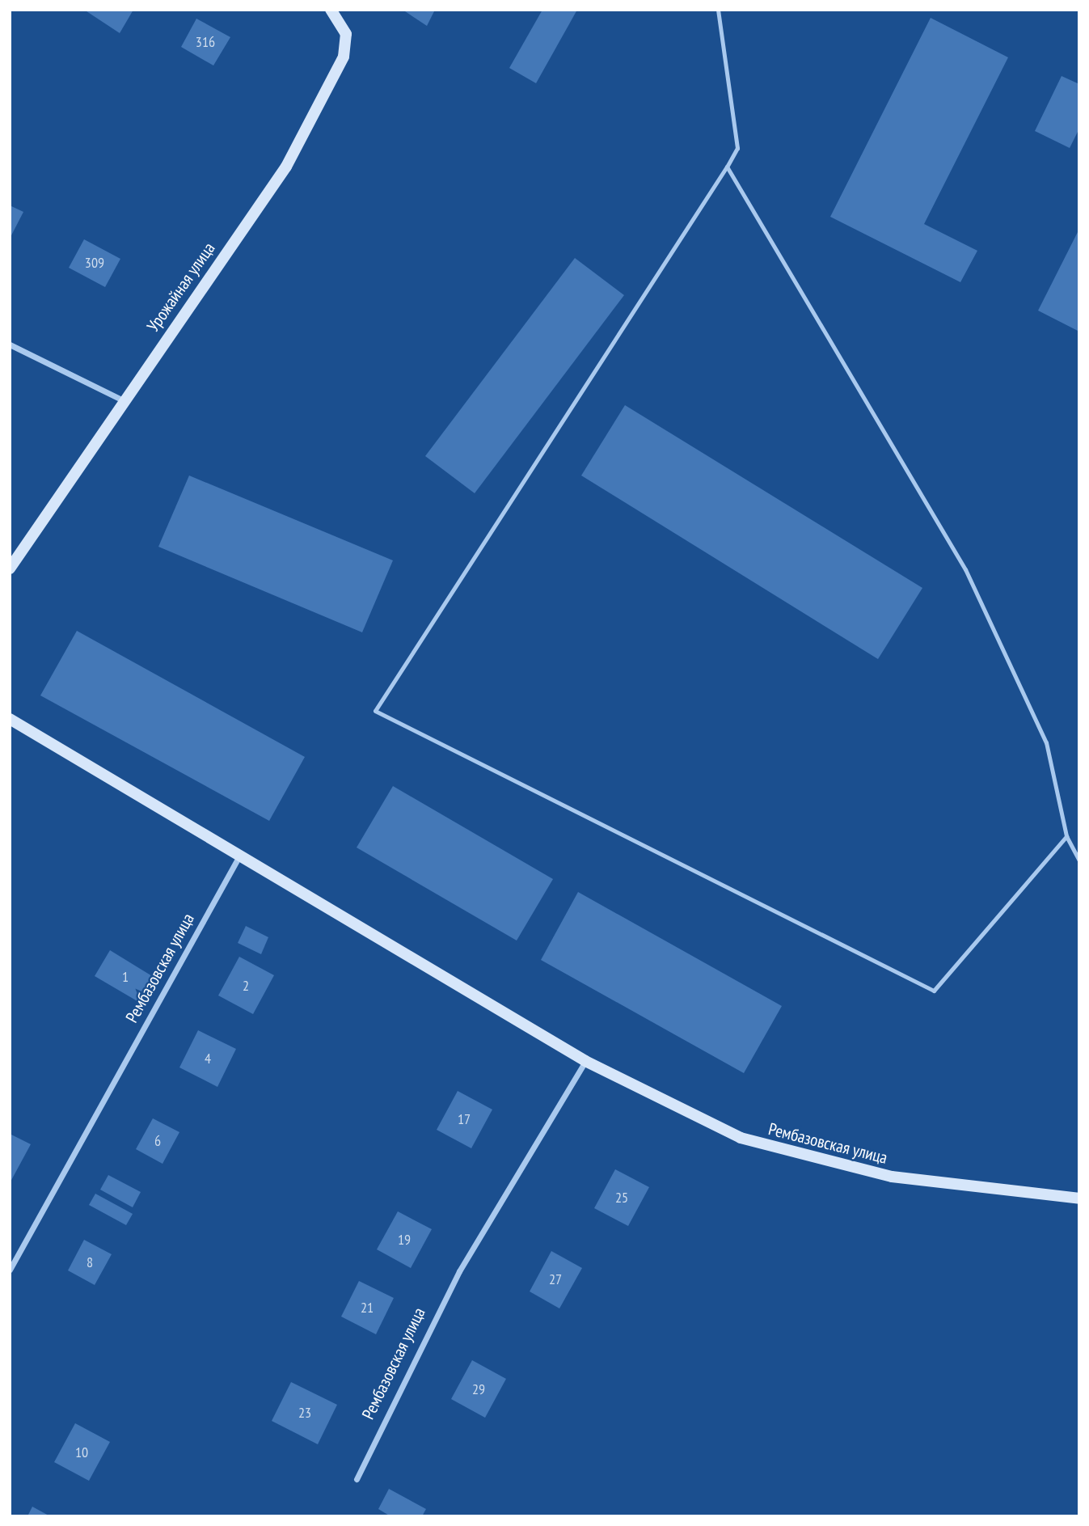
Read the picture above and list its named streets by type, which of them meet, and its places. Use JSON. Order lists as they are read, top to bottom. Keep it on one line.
{"streets":{"street":["Урожайная улица","Рембазовская улица"]},"house_numbers":["316","309","1","2","4","17","6","25","19","8","27","21","29","23","10"]}
